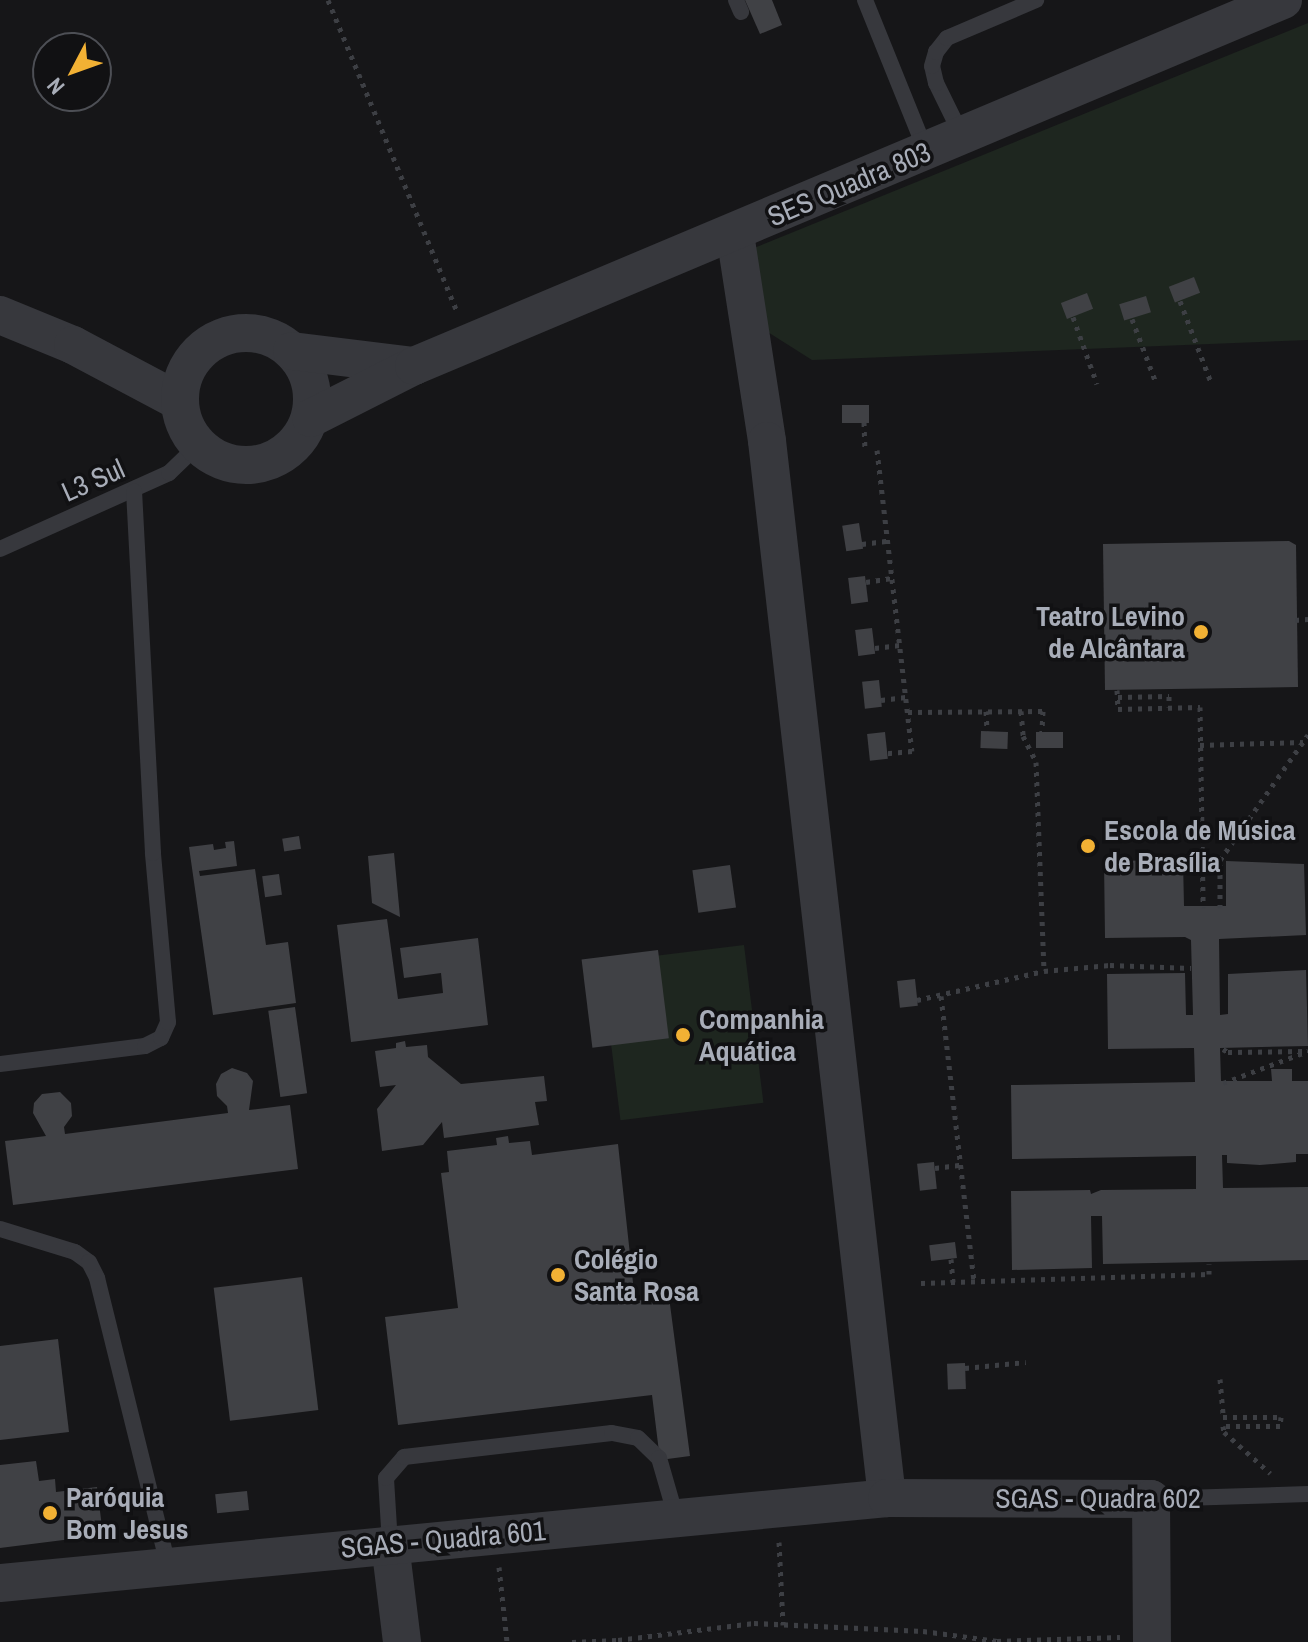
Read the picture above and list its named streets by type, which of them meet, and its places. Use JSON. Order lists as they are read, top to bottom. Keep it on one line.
{"streets":{"street":["SES Quadra 803","SGAS - Quadra 602","SGAS - Quadra 601"],"lane":["L3 Sul"]},"crossings":[["SES Quadra 803","L3 Sul"],["SGAS - Quadra 602","SGAS - Quadra 601"]],"places":["Teatro Levino de Alcântara","Escola de Música de Brasília","Companhia Aquática","Colégio Santa Rosa","Paróquia Bom Jesus"],"north":"bottom left"}
